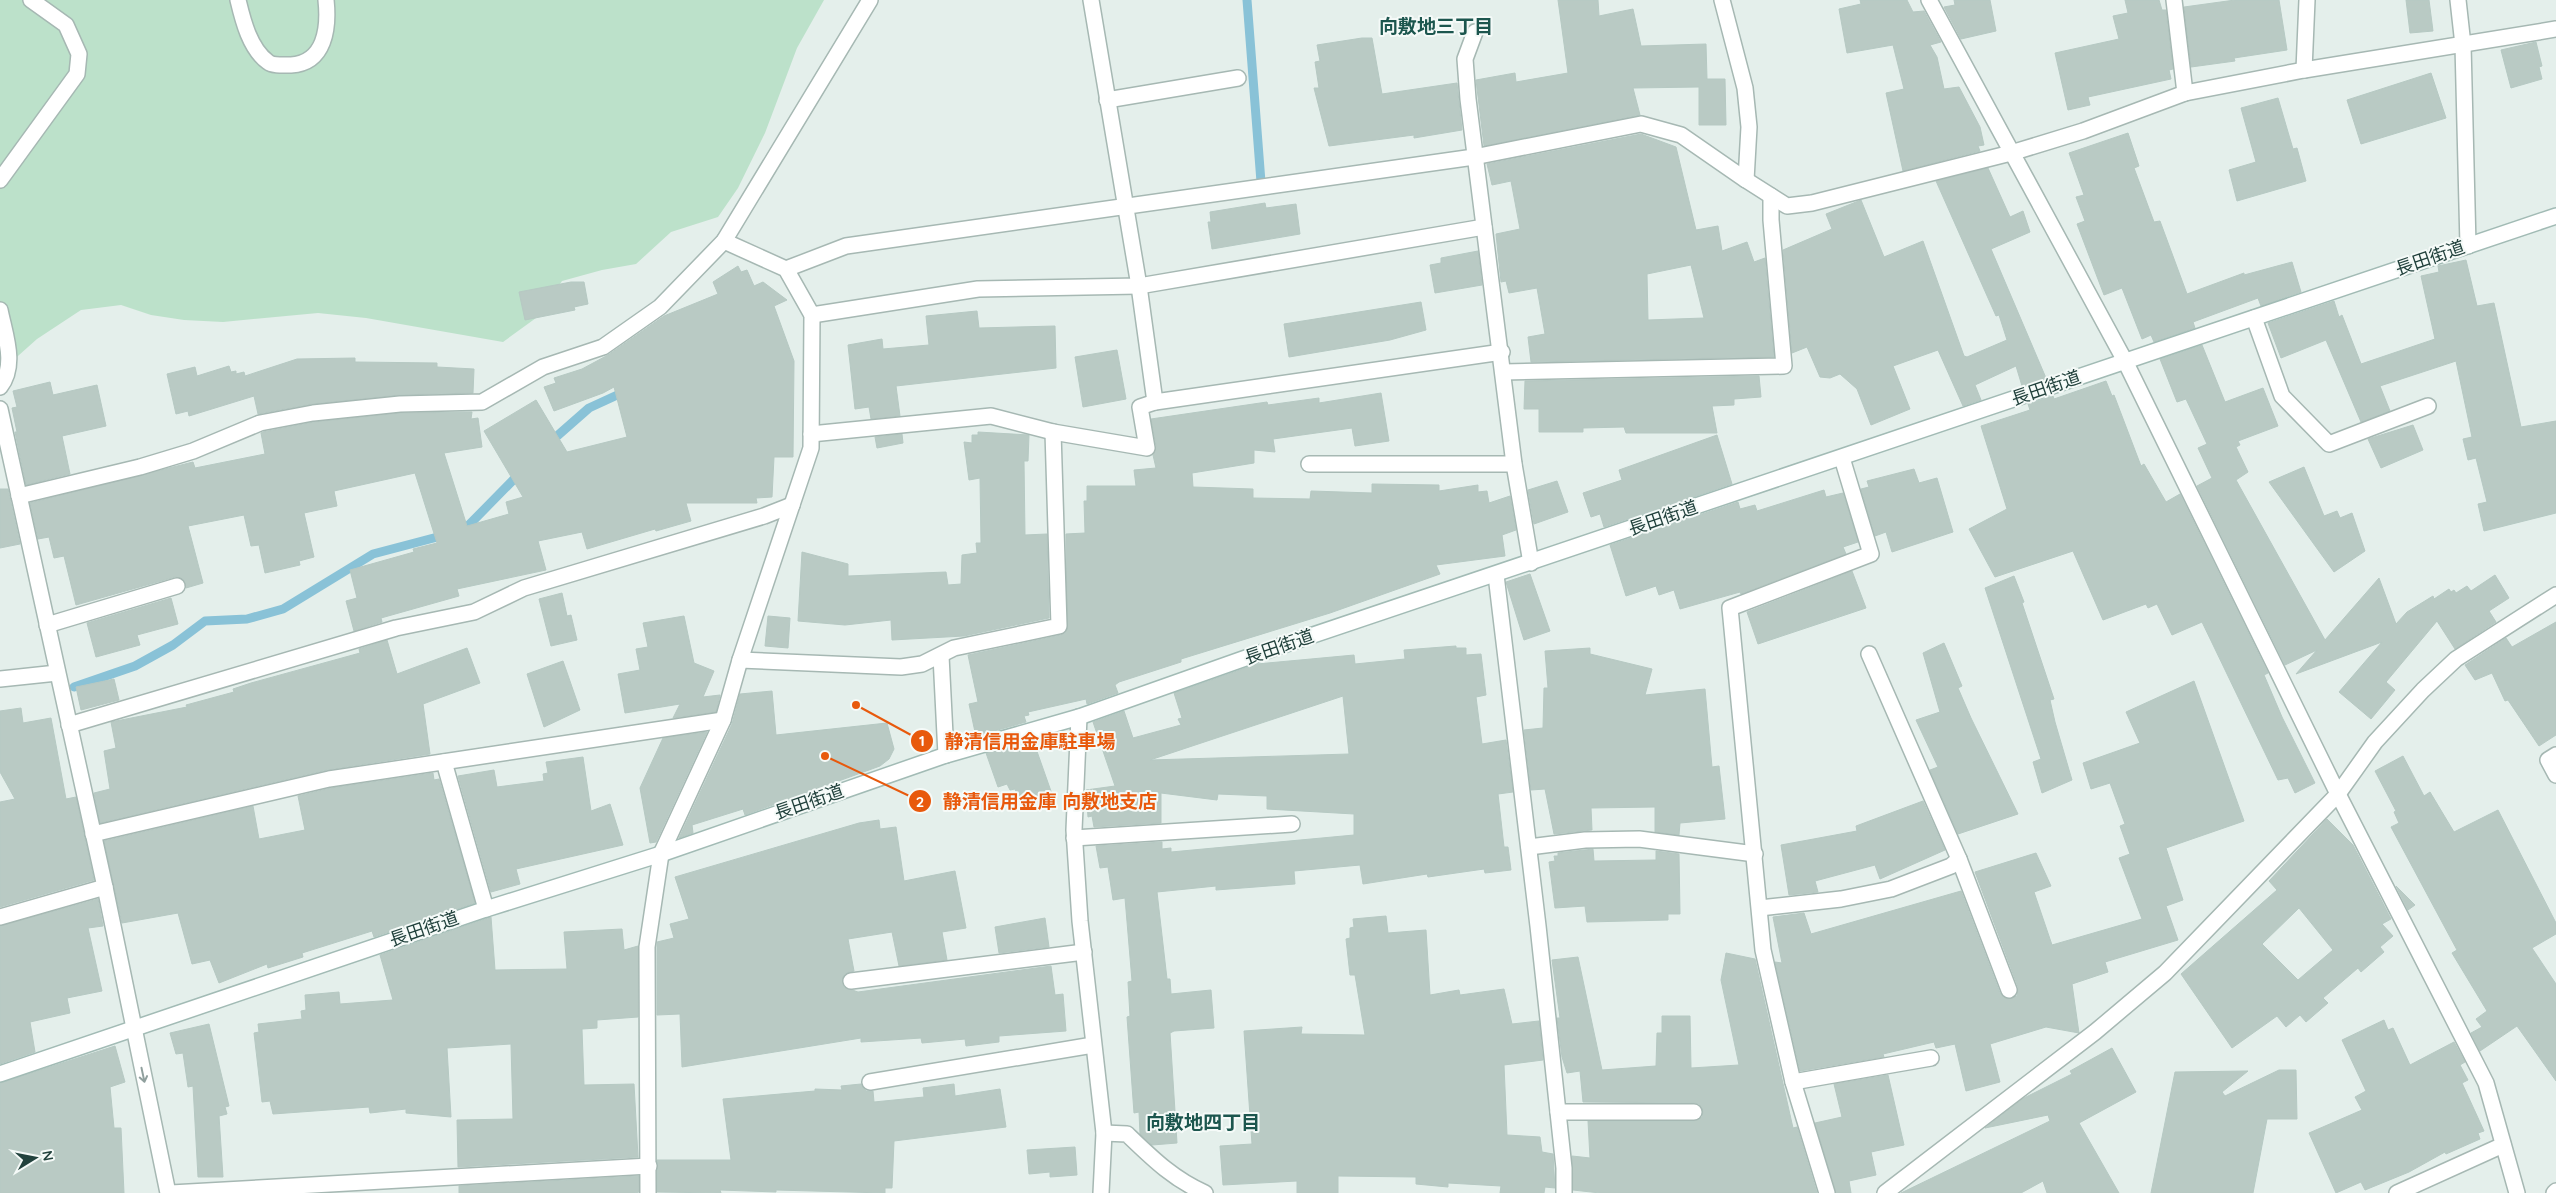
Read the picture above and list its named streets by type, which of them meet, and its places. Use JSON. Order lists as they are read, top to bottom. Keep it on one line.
{"streets":{"street":["長田街道"]},"districts":["向敷地三丁目","向敷地四丁目"],"places":["静清信用金庫駐車場","静清信用金庫 向敷地支店"],"north":"right"}
